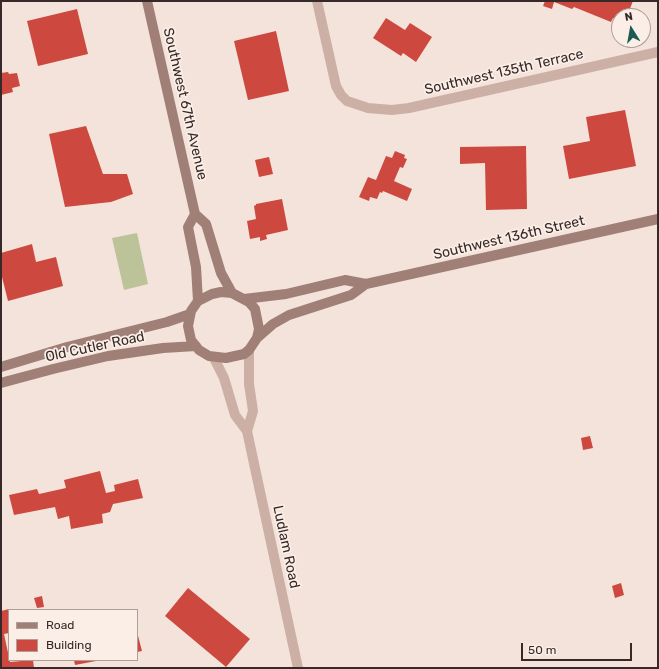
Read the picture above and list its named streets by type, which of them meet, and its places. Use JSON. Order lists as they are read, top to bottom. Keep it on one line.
{"streets":{"main road":["Southwest 67th Avenue","Southwest 136th Street","Old Cutler Road"],"street":["Southwest 135th Terrace","Ludlam Road"]},"crossings":[["Southwest 67th Avenue","Southwest 136th Street"],["Southwest 67th Avenue","Old Cutler Road"],["Southwest 67th Avenue","Ludlam Road"],["Southwest 136th Street","Old Cutler Road"],["Southwest 136th Street","Ludlam Road"],["Old Cutler Road","Ludlam Road"]],"legend":["Road","Building"],"scale_bar":"50 m","north":"top"}
